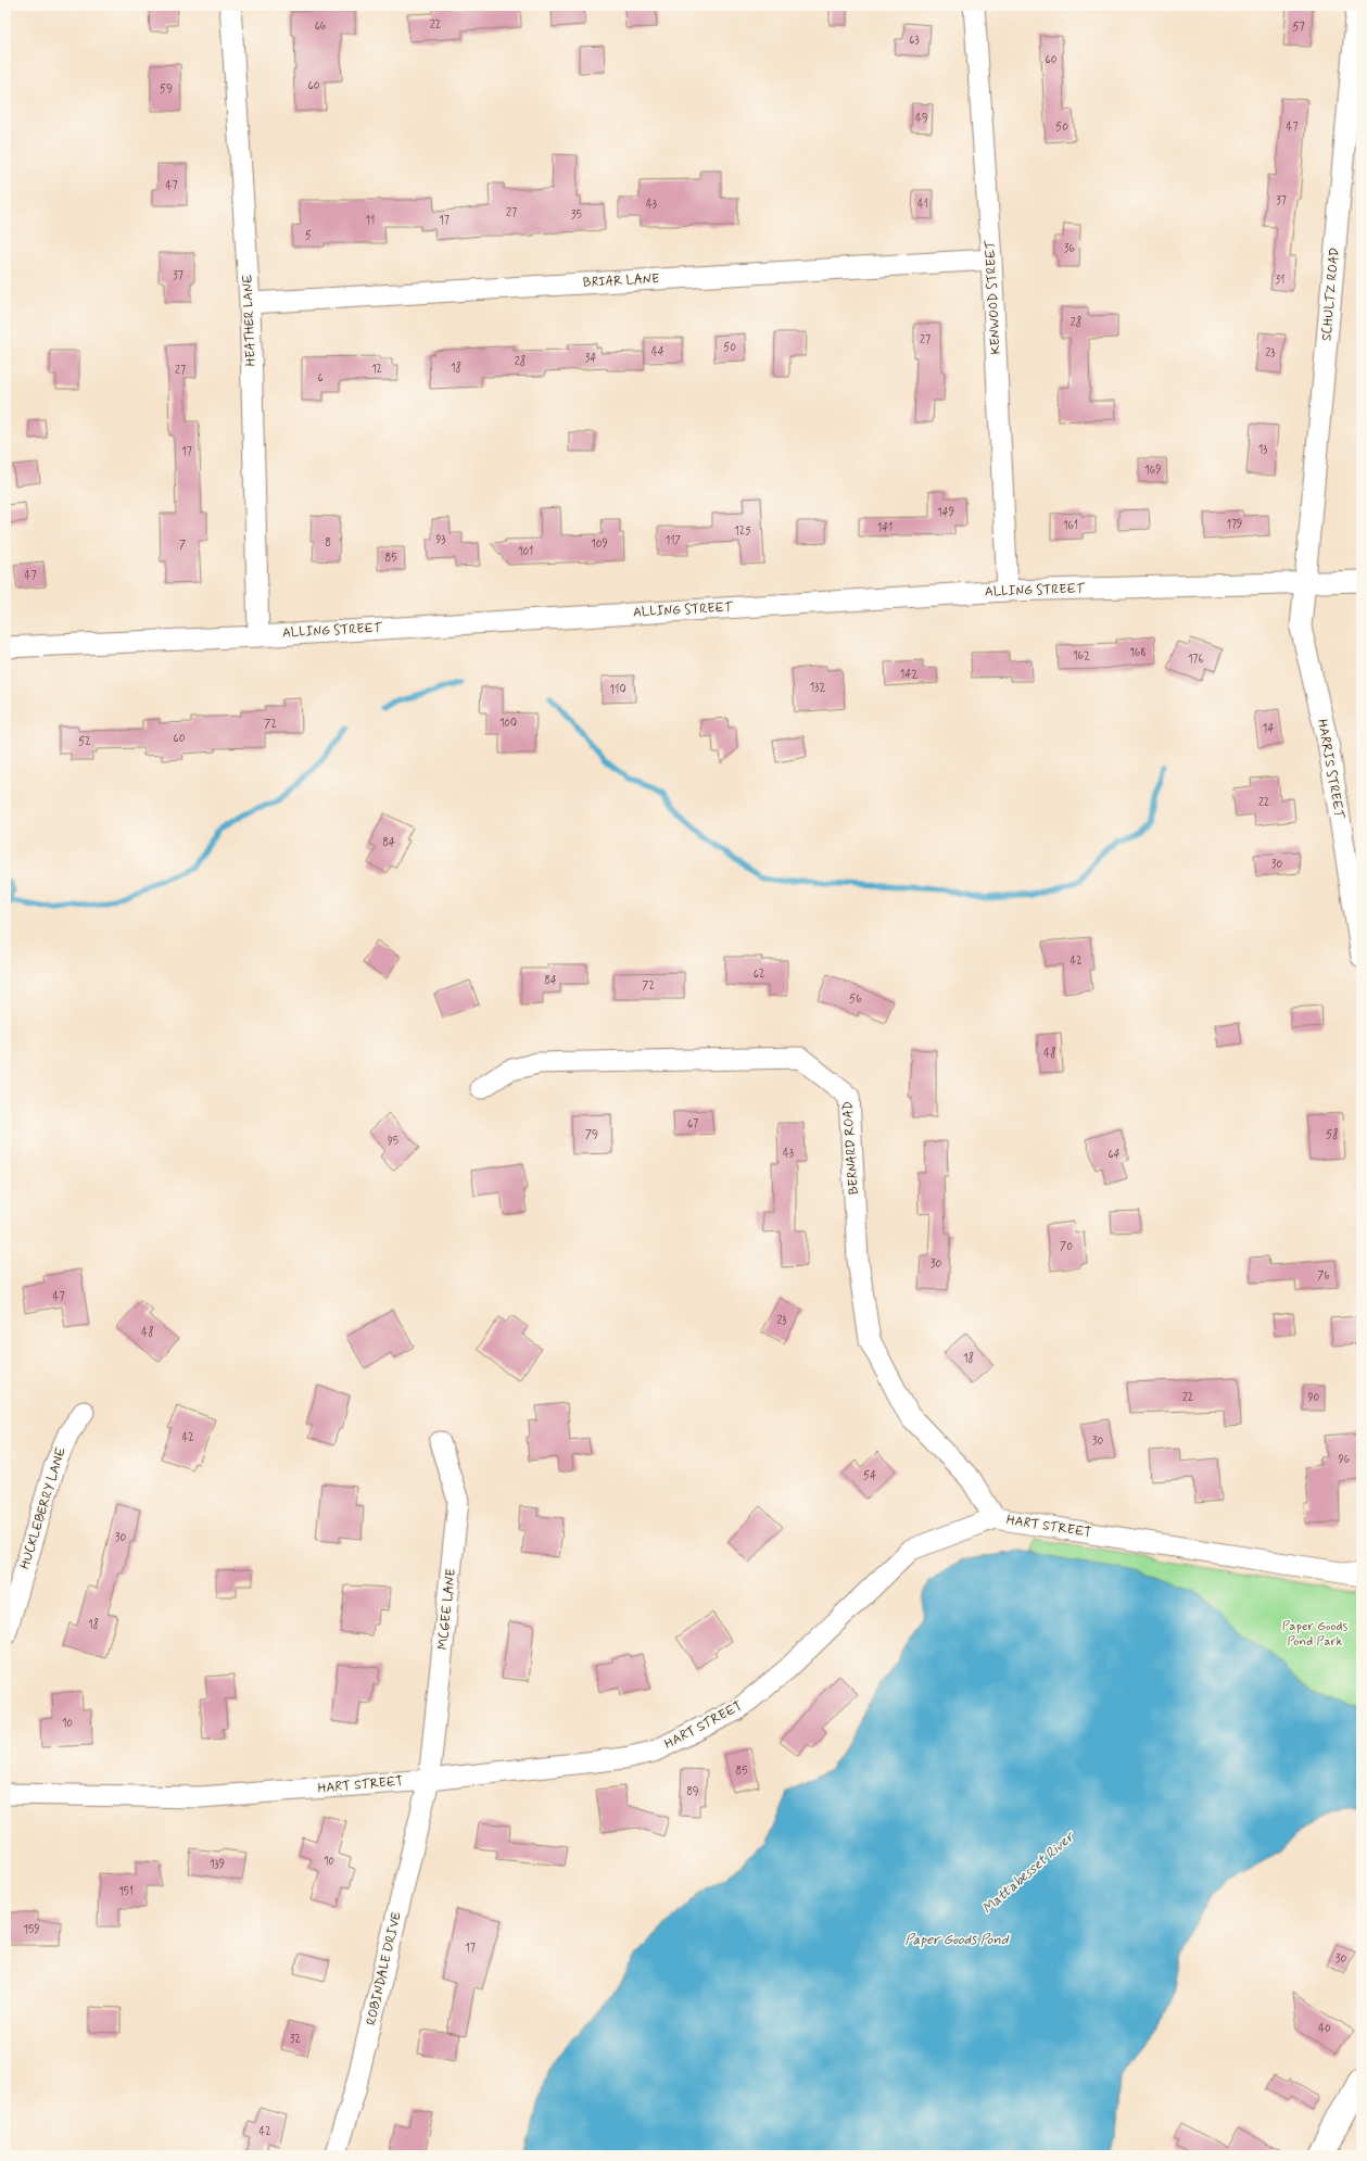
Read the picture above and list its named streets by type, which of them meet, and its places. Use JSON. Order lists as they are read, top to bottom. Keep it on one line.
{"streets":{"street":["BRIAR LANE","SCHULTZ ROAD","KENWOOD STREET","HEATHER LANE","ALLING STREET","HARRIS STREET","BERNARD ROAD","HUCKLEBERRY LANE","HART STREET","MCGEE LANE","ROBINDALE DRIVE"]},"crossings":[["BRIAR LANE","KENWOOD STREET"],["BRIAR LANE","HEATHER LANE"],["SCHULTZ ROAD","ALLING STREET"],["SCHULTZ ROAD","HARRIS STREET"],["KENWOOD STREET","ALLING STREET"],["HEATHER LANE","ALLING STREET"],["ALLING STREET","HARRIS STREET"],["BERNARD ROAD","HART STREET"],["HART STREET","MCGEE LANE"],["HART STREET","ROBINDALE DRIVE"],["MCGEE LANE","ROBINDALE DRIVE"]],"water":["Mattabesset River","Paper Goods Pond"],"parks":["Paper Goods Pond Park"],"house_numbers":["22","66","57","63","60","60","59","49","50","47","47","37","43","41","27","35","11","17","5","36","37","31","28","27","50","44","23","34","28","18","12","27","6","13","17","169","149","179","161","141","125","93","117","8","109","7","101","85","47","168","162","176","142","132","110","100","72","14","60","52","22","84","30","42","62","84","72","56","48","67","79","58","95","43","64","70","30","76","47","23","48","18","22","90","42","30","96","54","30","18","10","85","89","10","139","151","159","17","30","40","32","42"]}
